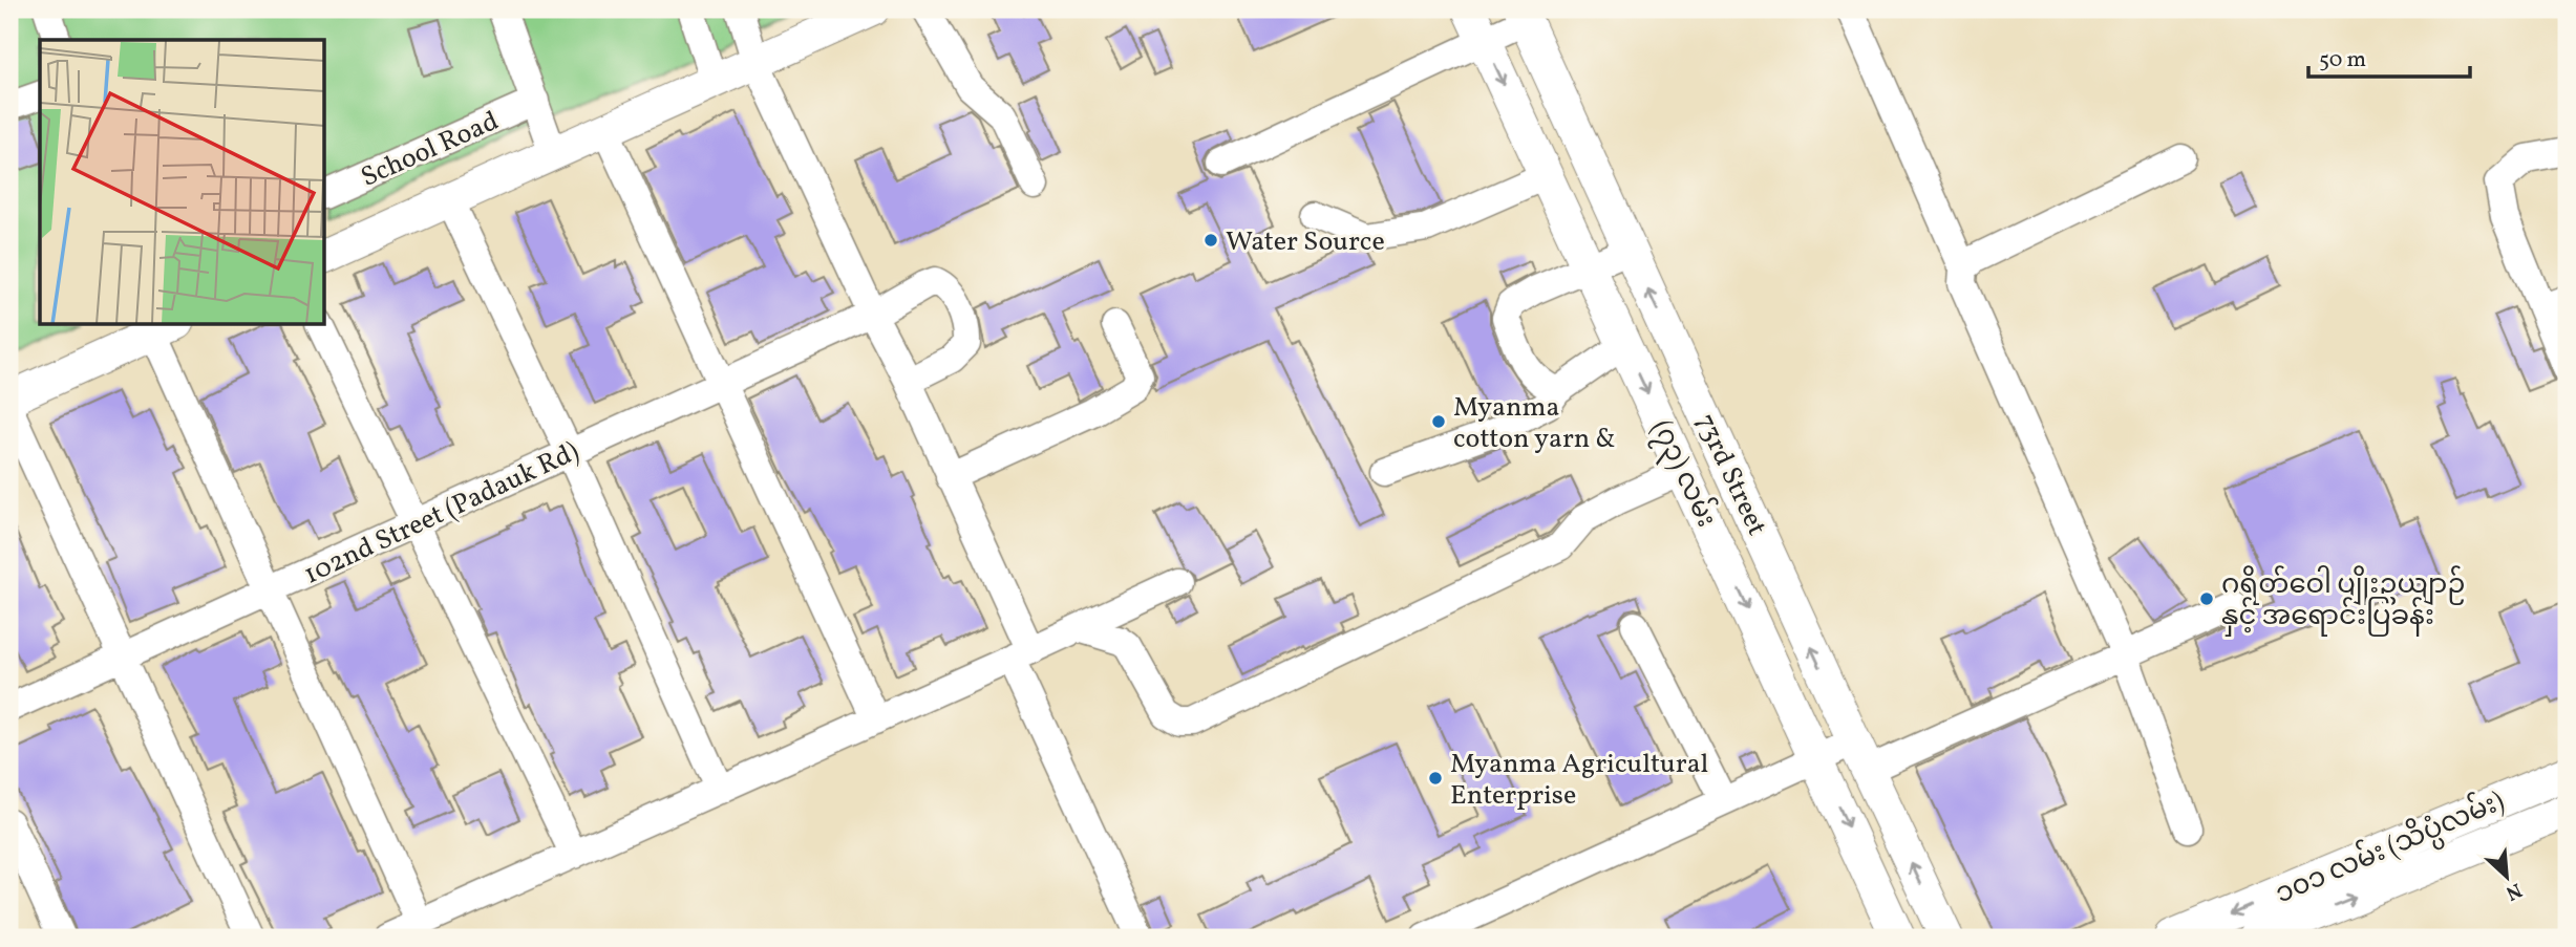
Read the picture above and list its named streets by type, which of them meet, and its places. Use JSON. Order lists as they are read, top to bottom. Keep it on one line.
{"streets":{"main road":["(၇၃) လမ်း","73rd Street","၁၀၁ လမ်း (သိပ္ပံလမ်း)"],"lane":["School Road","102nd Street (Padauk Rd)"]},"one_way":["(၇၃) လမ်း","73rd Street"],"places":["Water Source","Myanma cotton yarn &","ဂရိတ်ဝေါ ပျိုးဥယျာဉ် နှင့် အရောင်းပြခန်း","Myanma Agricultural Enterprise"],"scale_bar":"50 m","north":"bottom right"}
